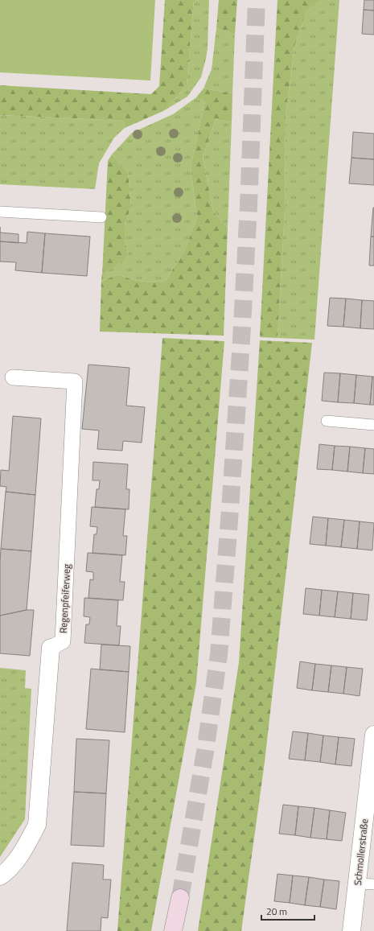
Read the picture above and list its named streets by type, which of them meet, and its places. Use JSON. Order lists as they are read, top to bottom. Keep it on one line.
{"streets":{"street":["Regenpfeiferweg","Schmollerstraße"]},"scale_bar":"20 m"}
